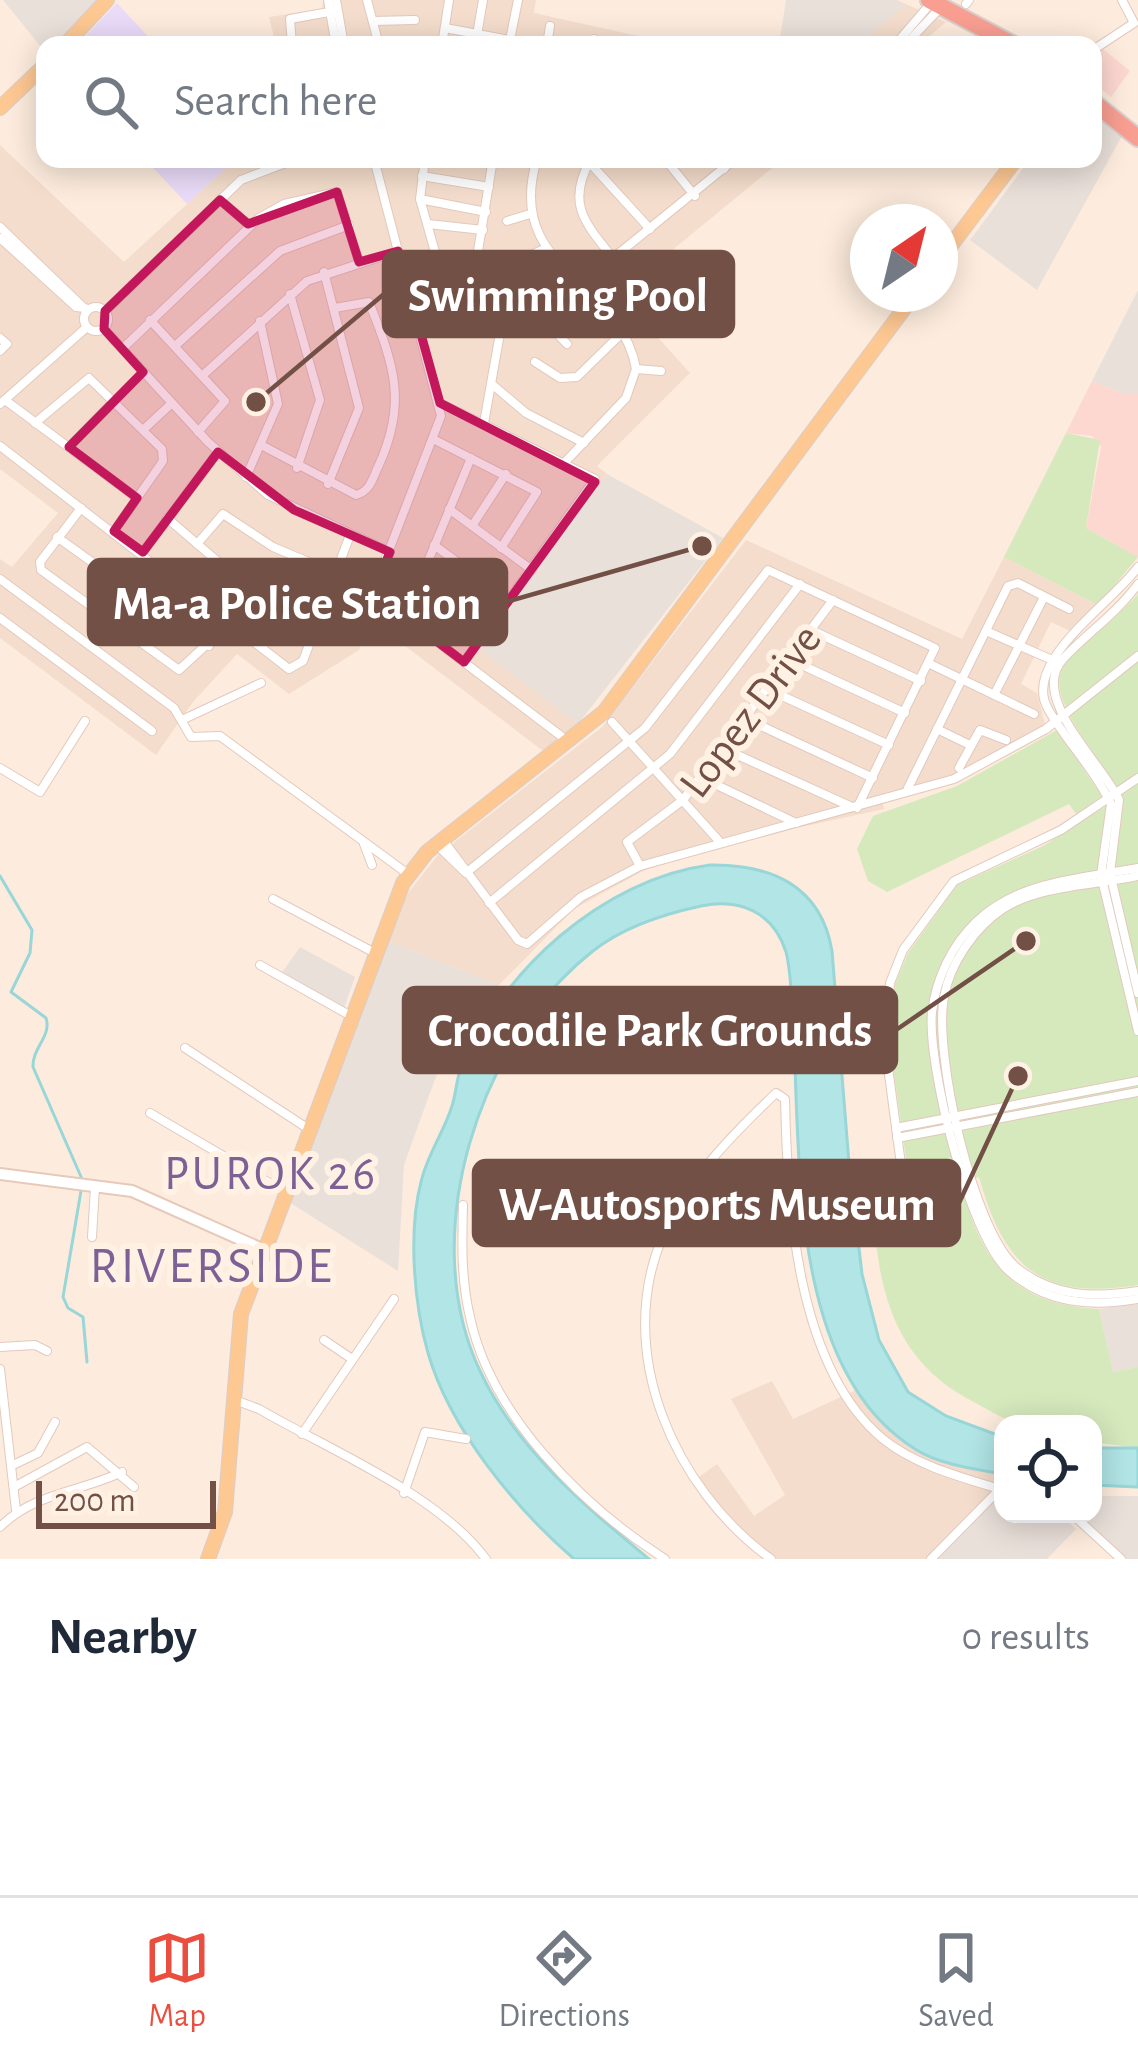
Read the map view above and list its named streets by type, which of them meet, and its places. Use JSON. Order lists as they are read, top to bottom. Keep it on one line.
{"streets":{"street":["Lopez Drive"]},"districts":["PUROK 26","RIVERSIDE"],"places":["Swimming Pool","Ma-a Police Station","Crocodile Park Grounds","W-Autosports Museum"],"scale_bar":"200 m","north":"top right","page":{"search":"Search here","scale":"200 m","heading":["Nearby","0 results"],"nav":["Map","Directions","Saved"]}}
